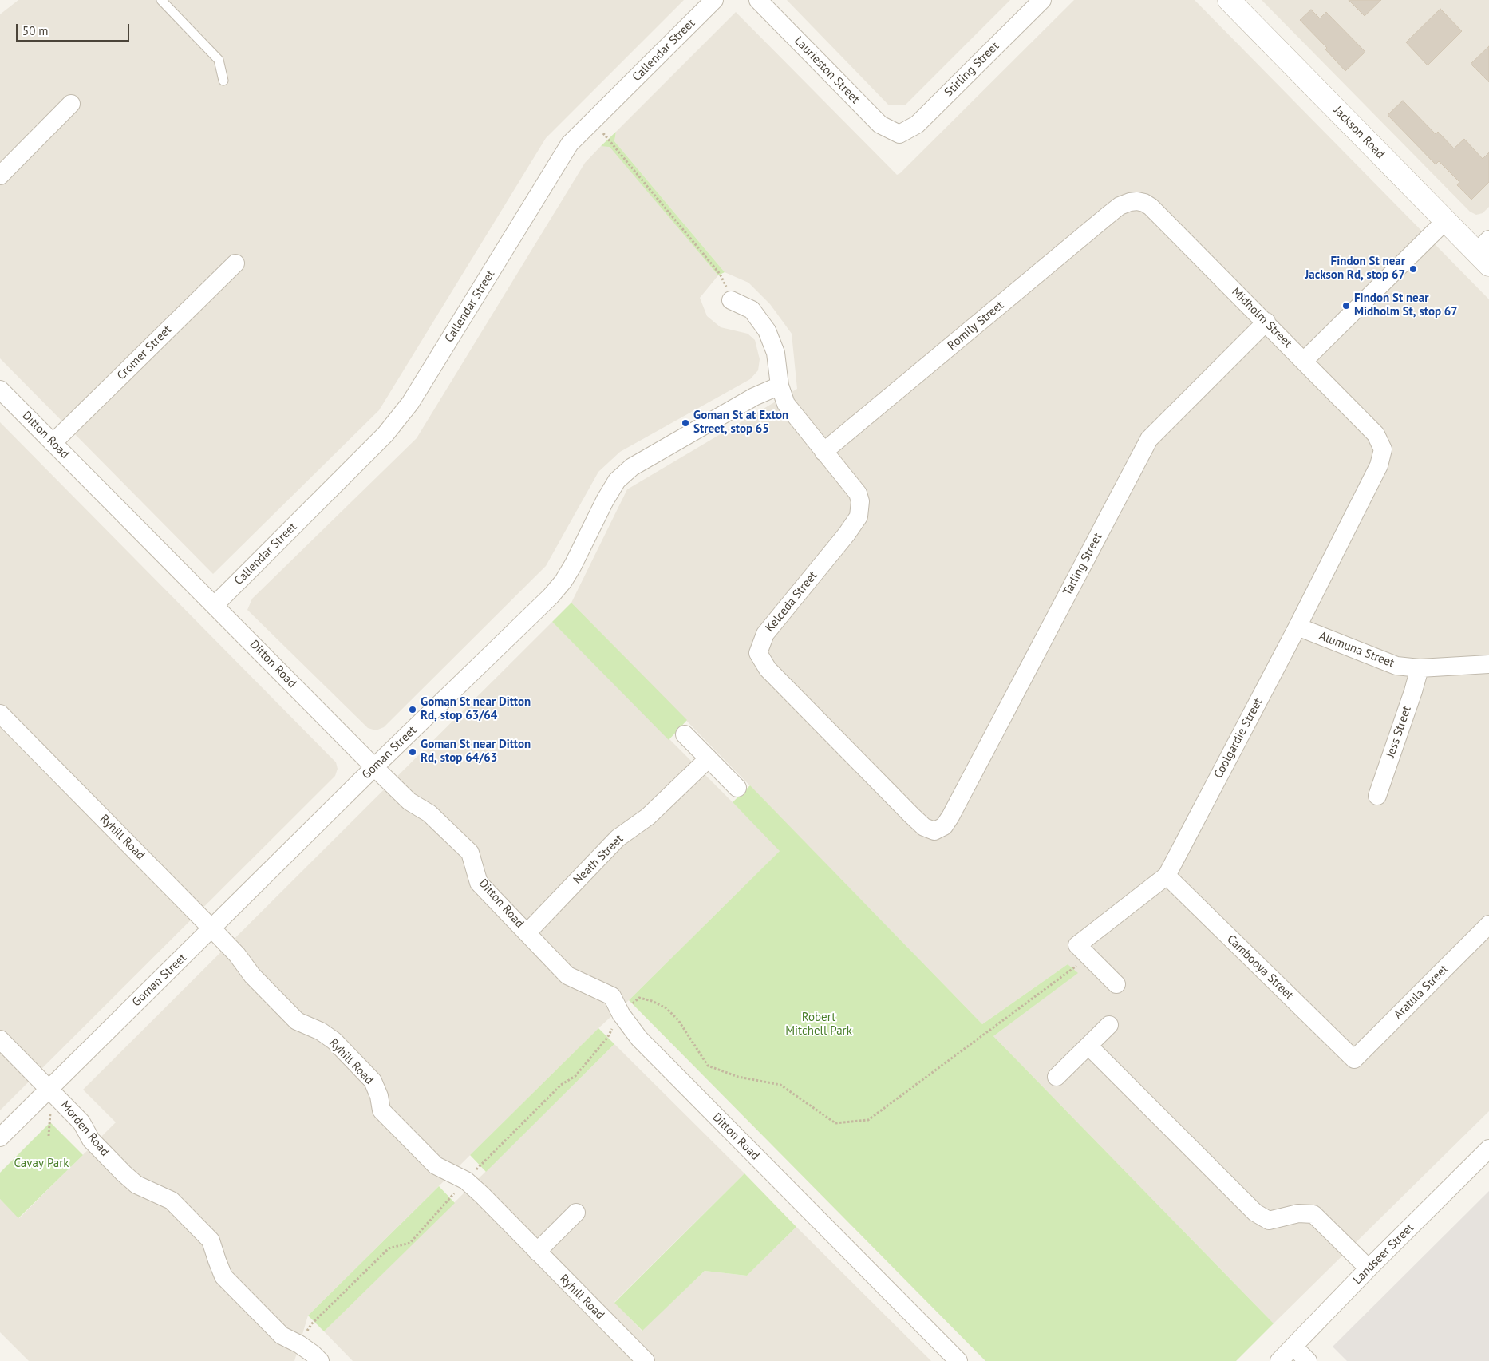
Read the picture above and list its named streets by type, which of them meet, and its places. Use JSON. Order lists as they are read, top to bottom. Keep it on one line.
{"streets":{"street":["Callendar Street","Stirling Street","Laurieston Street","Jackson Road","Midholm Street","Romily Street","Cromer Street","Ditton Road","Tarling Street","Kelceda Street","Alumuna Street","Jess Street","Coolgardie Street","Goman Street","Ryhill Road","Neath Street","Cambooya Street","Aratula Street","Morden Road","Landseer Street"]},"crossings":[["Callendar Street","Ditton Road"],["Stirling Street","Laurieston Street"],["Midholm Street","Romily Street"],["Midholm Street","Tarling Street"],["Midholm Street","Coolgardie Street"],["Romily Street","Kelceda Street"],["Cromer Street","Ditton Road"],["Ditton Road","Goman Street"],["Ditton Road","Neath Street"],["Tarling Street","Kelceda Street"],["Kelceda Street","Goman Street"],["Alumuna Street","Jess Street"],["Alumuna Street","Coolgardie Street"],["Coolgardie Street","Cambooya Street"],["Goman Street","Ryhill Road"],["Goman Street","Morden Road"],["Cambooya Street","Aratula Street"]],"parks":["Robert Mitchell Park","Cavay Park"],"places":["Findon St near Jackson Rd, stop 67","Findon St near Midholm St, stop 67","Goman St at Exton Street, stop 65","Goman St near Ditton Rd, stop 63/64","Goman St near Ditton Rd, stop 64/63"],"scale_bar":"50 m"}
